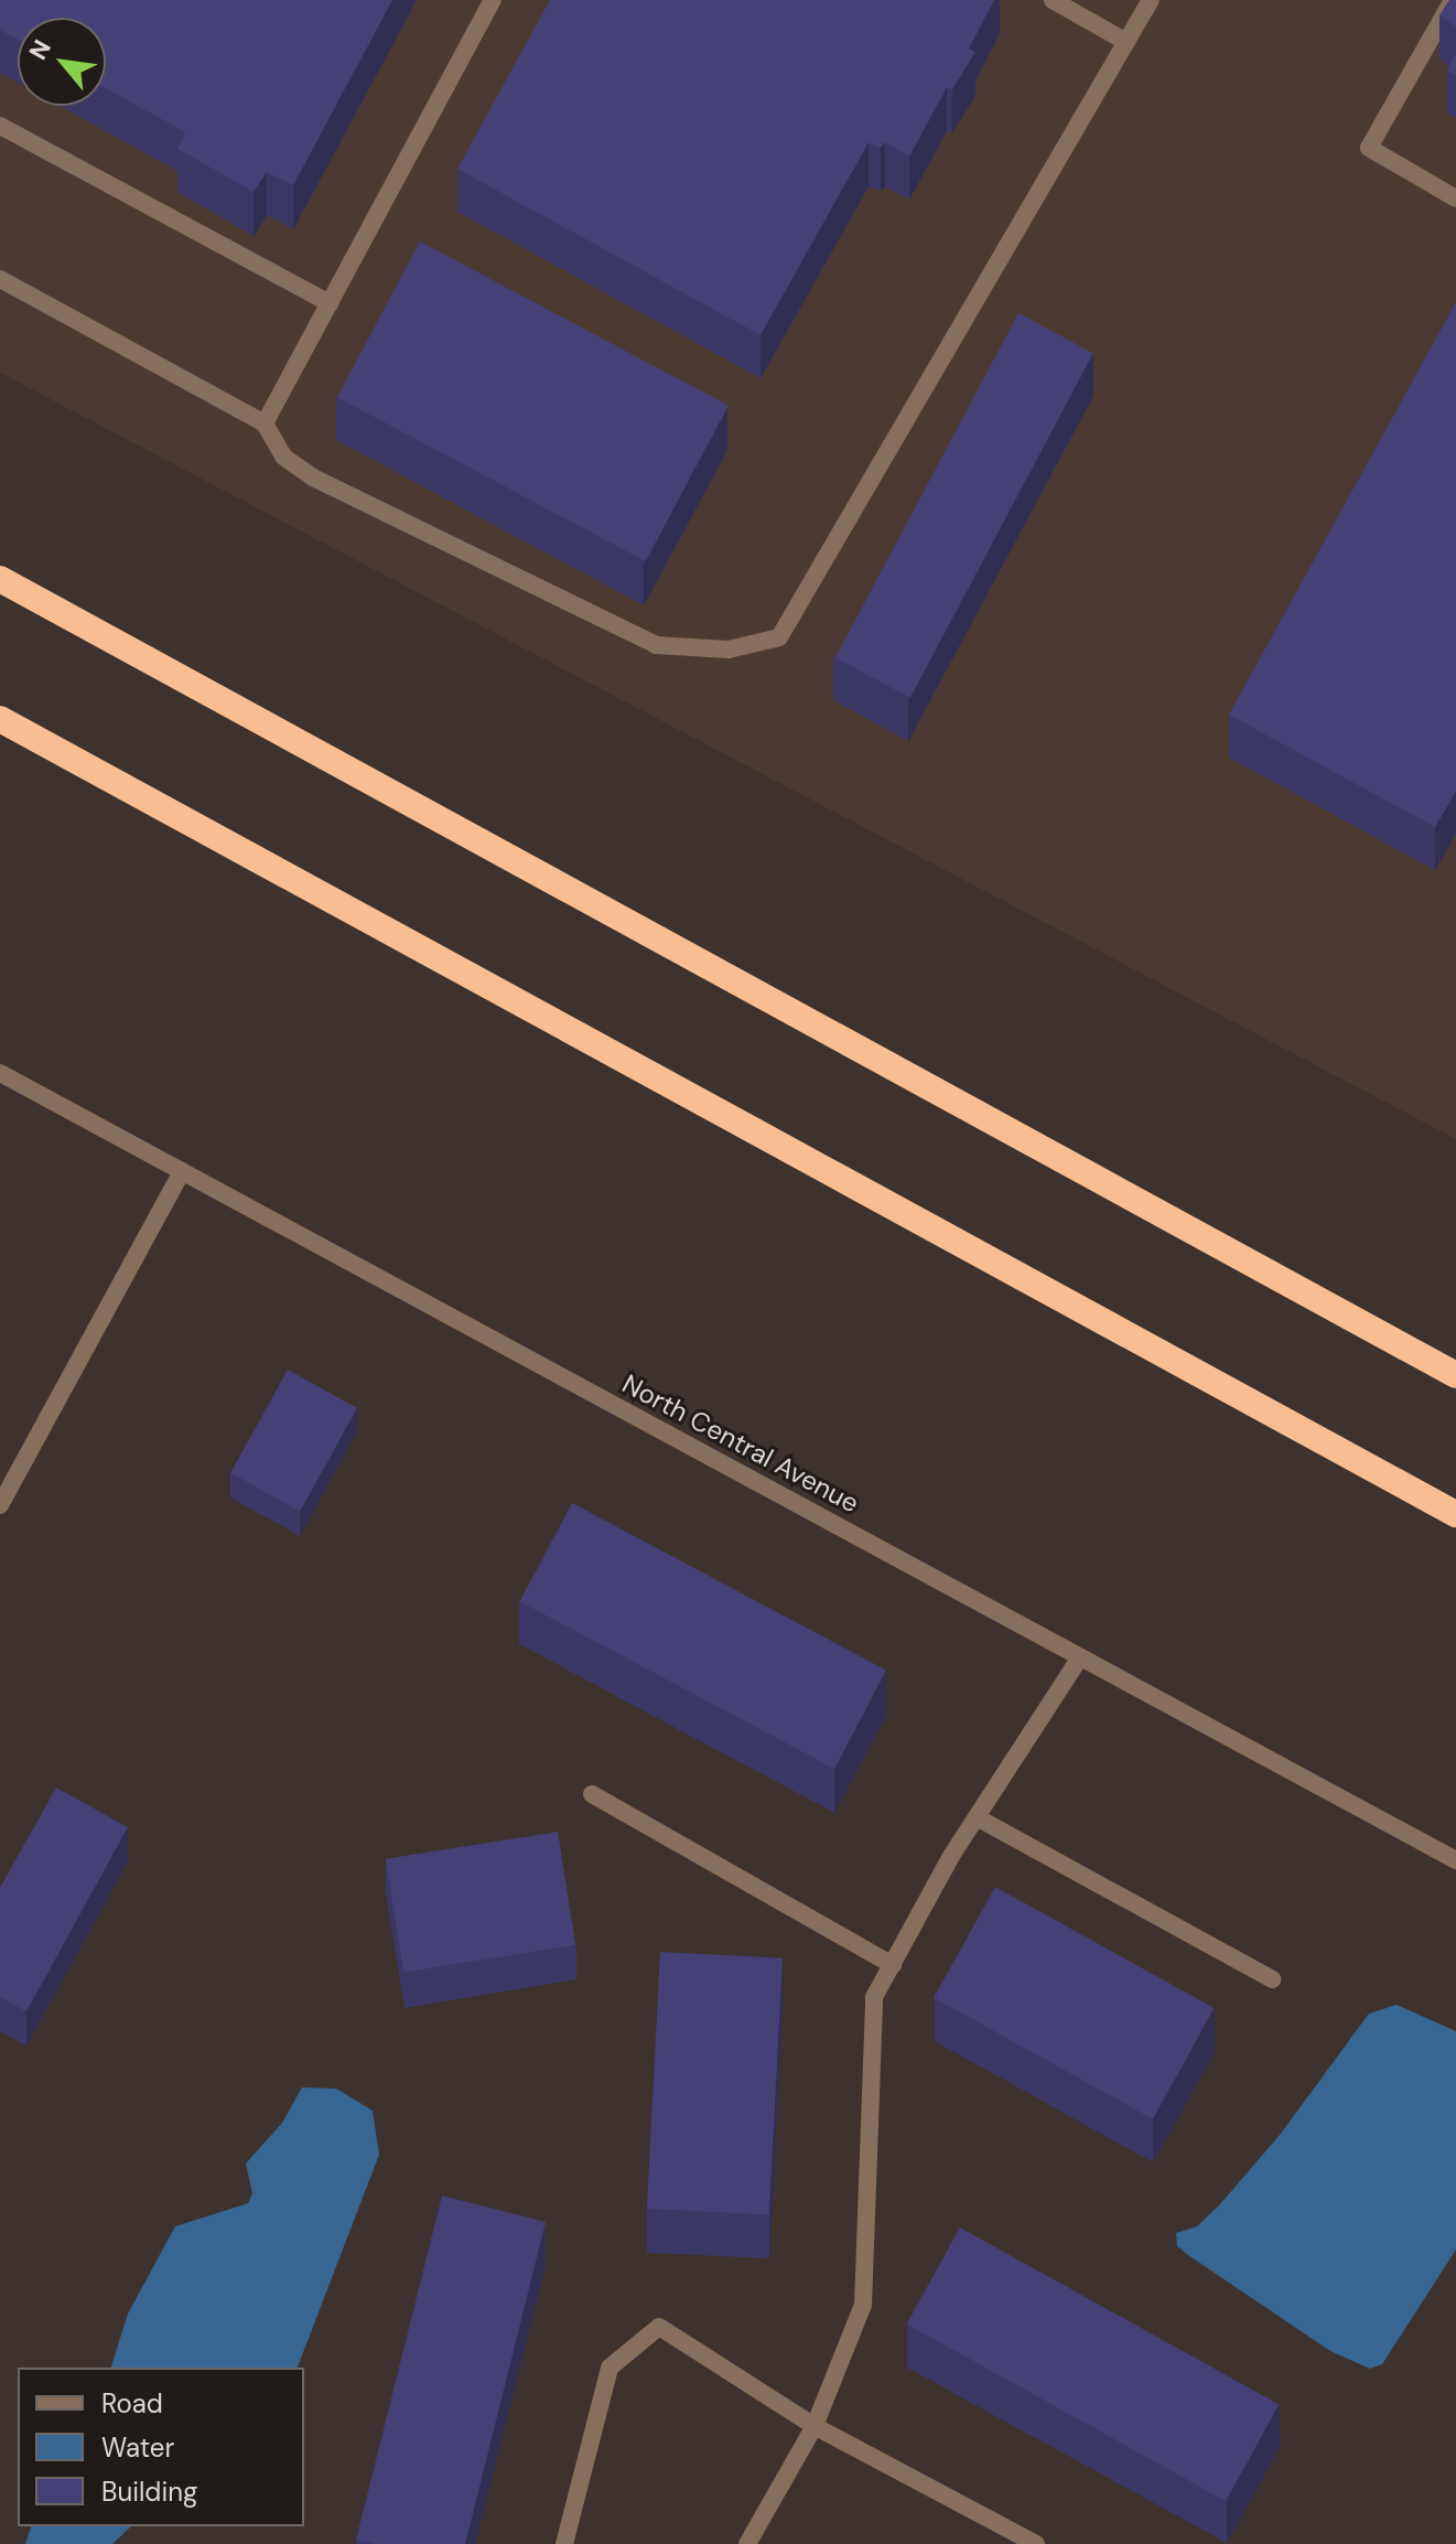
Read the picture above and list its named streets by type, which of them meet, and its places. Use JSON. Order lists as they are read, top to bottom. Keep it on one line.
{"streets":{"street":["North Central Avenue"]},"legend":["Road","Water","Building"],"north":"top left"}
